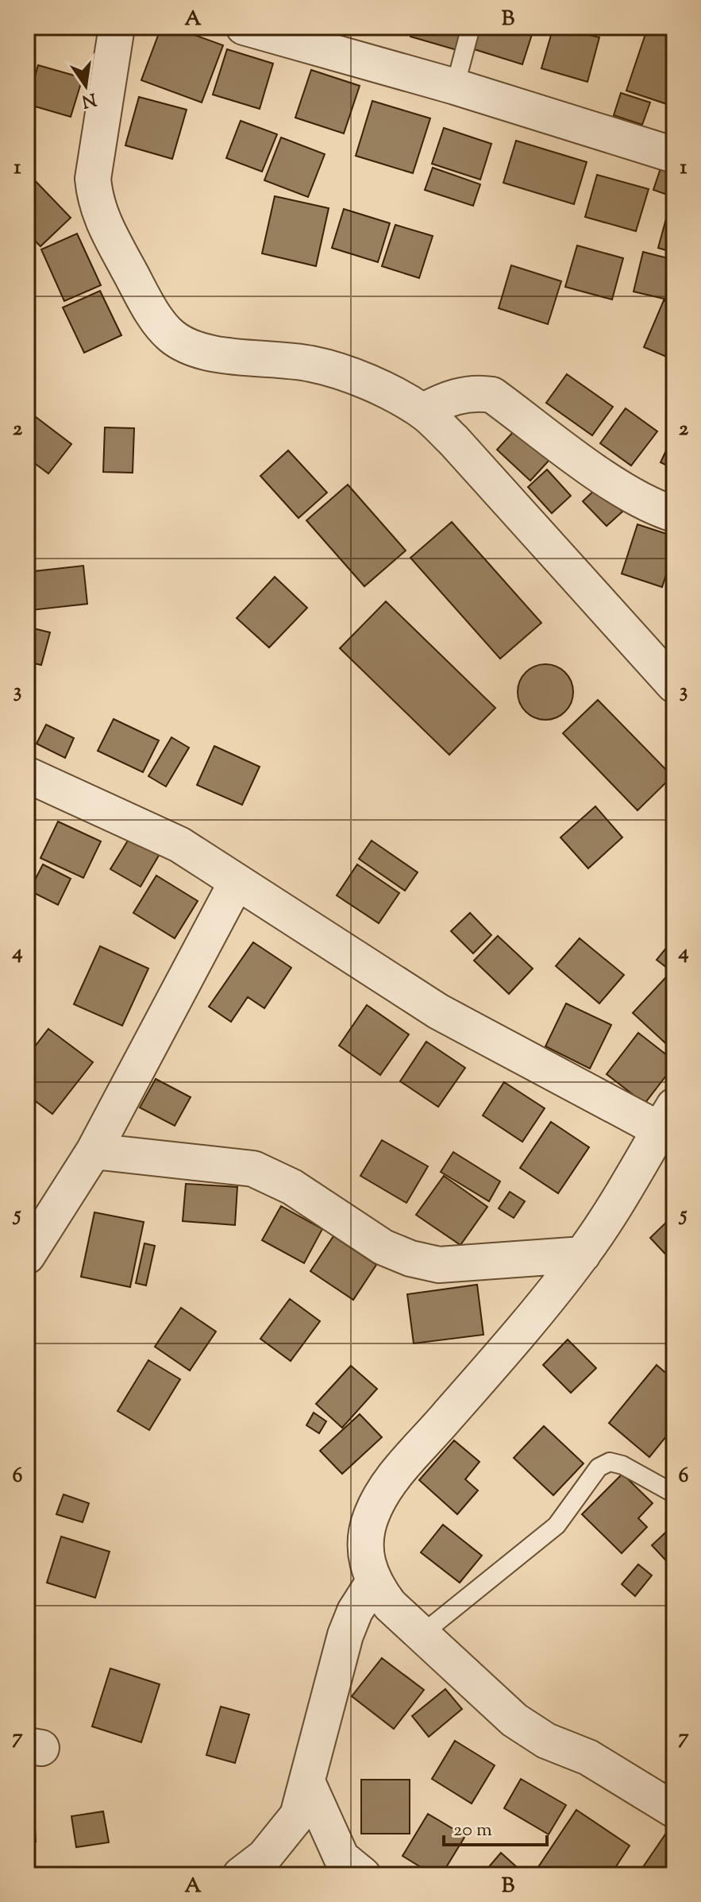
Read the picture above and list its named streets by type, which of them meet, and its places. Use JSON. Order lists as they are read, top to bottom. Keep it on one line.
{"scale_bar":"20 m","north":"bottom","grid":{"columns":["A","B"],"rows":["1","2","3","4","5","6","7"]}}
